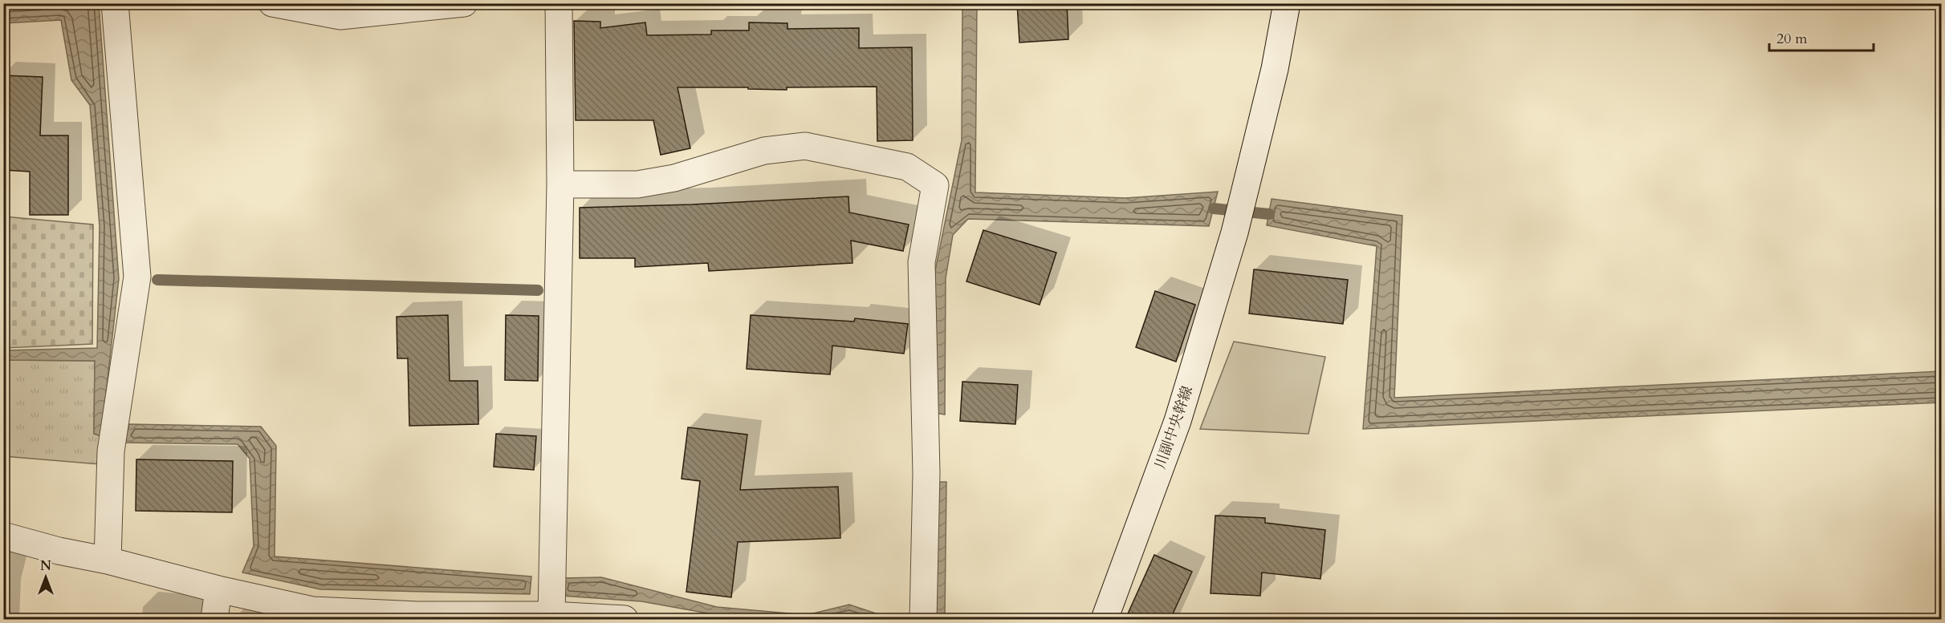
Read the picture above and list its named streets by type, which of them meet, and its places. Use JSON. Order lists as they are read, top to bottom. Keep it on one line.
{"streets":{"street":["川副中央幹線"]},"scale_bar":"20 m","north":"top"}
